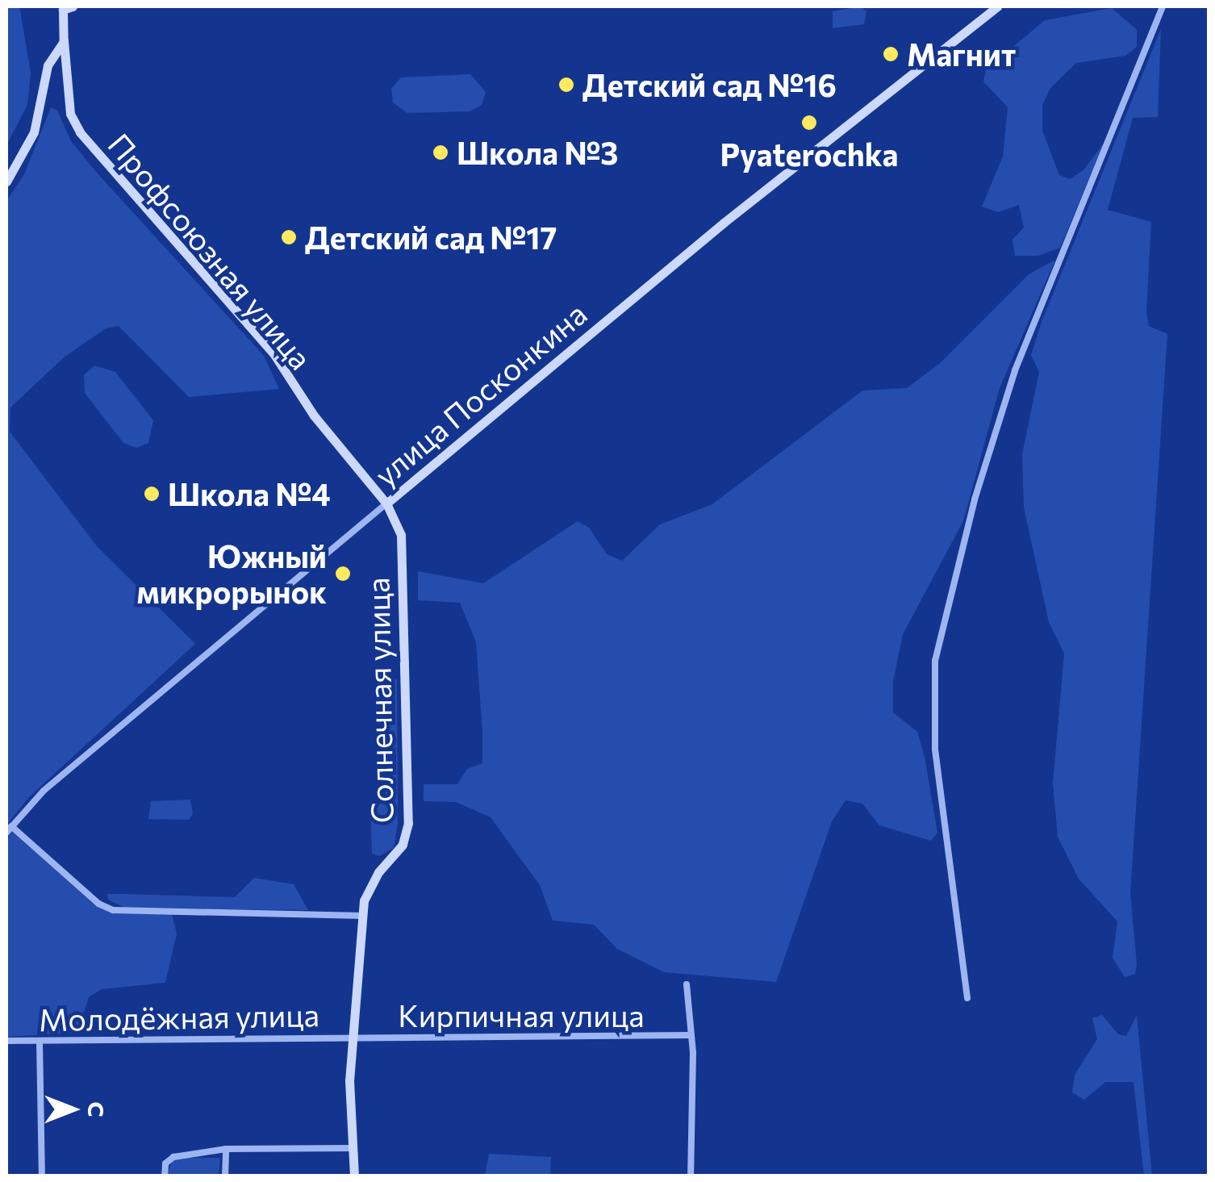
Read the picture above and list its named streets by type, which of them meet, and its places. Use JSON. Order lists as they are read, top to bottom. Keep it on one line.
{"streets":{"street":["Профсоюзная улица","улица Посконкина","Солнечная улица","Кирпичная улица","Молодёжная улица"]},"crossings":[["Профсоюзная улица","улица Посконкина"],["Профсоюзная улица","Солнечная улица"],["улица Посконкина","Солнечная улица"],["Солнечная улица","Кирпичная улица"],["Солнечная улица","Молодёжная улица"],["Кирпичная улица","Молодёжная улица"]],"places":["Магнит","Детский сад №16","Pyaterochka","Школа №3","Детский сад №17","Школа №4","Южный микрорынок"],"north":"right"}
